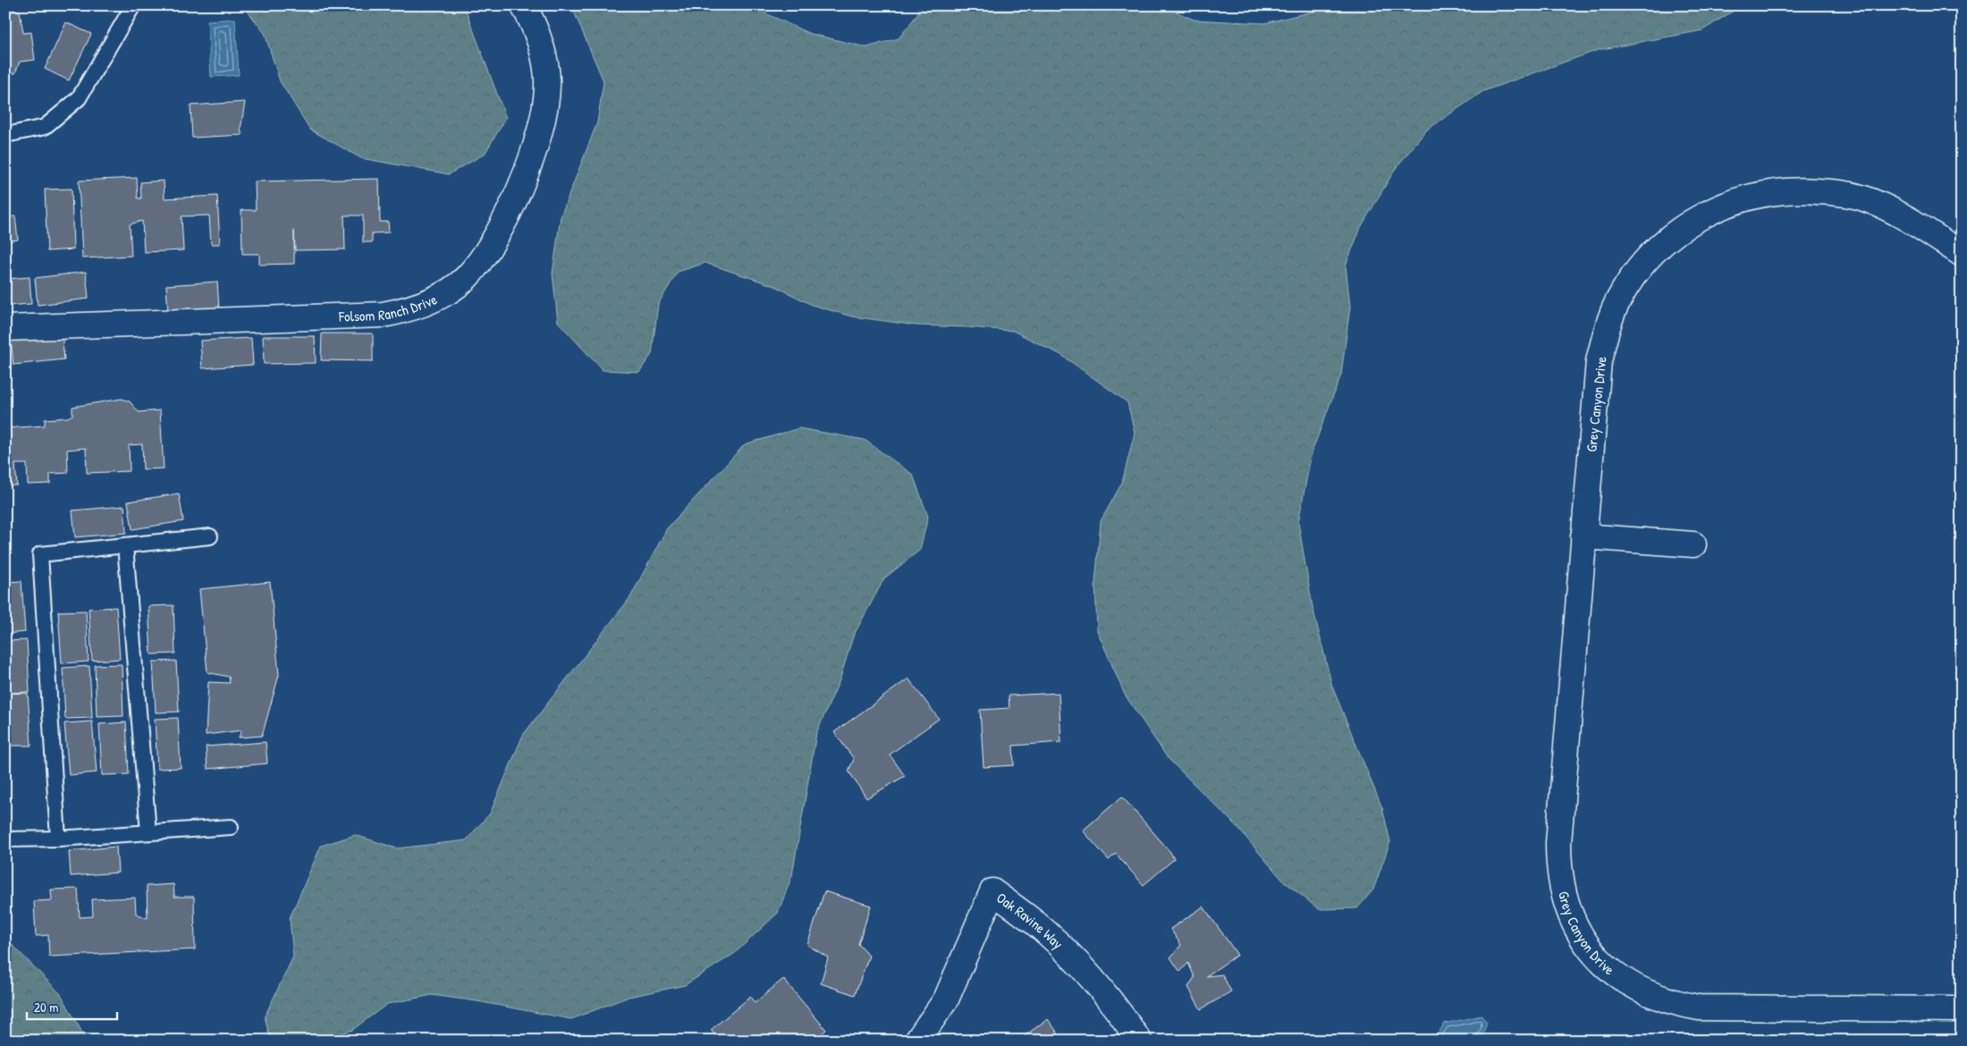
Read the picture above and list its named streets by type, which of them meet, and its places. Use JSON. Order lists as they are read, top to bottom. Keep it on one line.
{"streets":{"street":["Folsom Ranch Drive","Grey Canyon Drive","Oak Ravine Way"]},"scale_bar":"20 m"}
